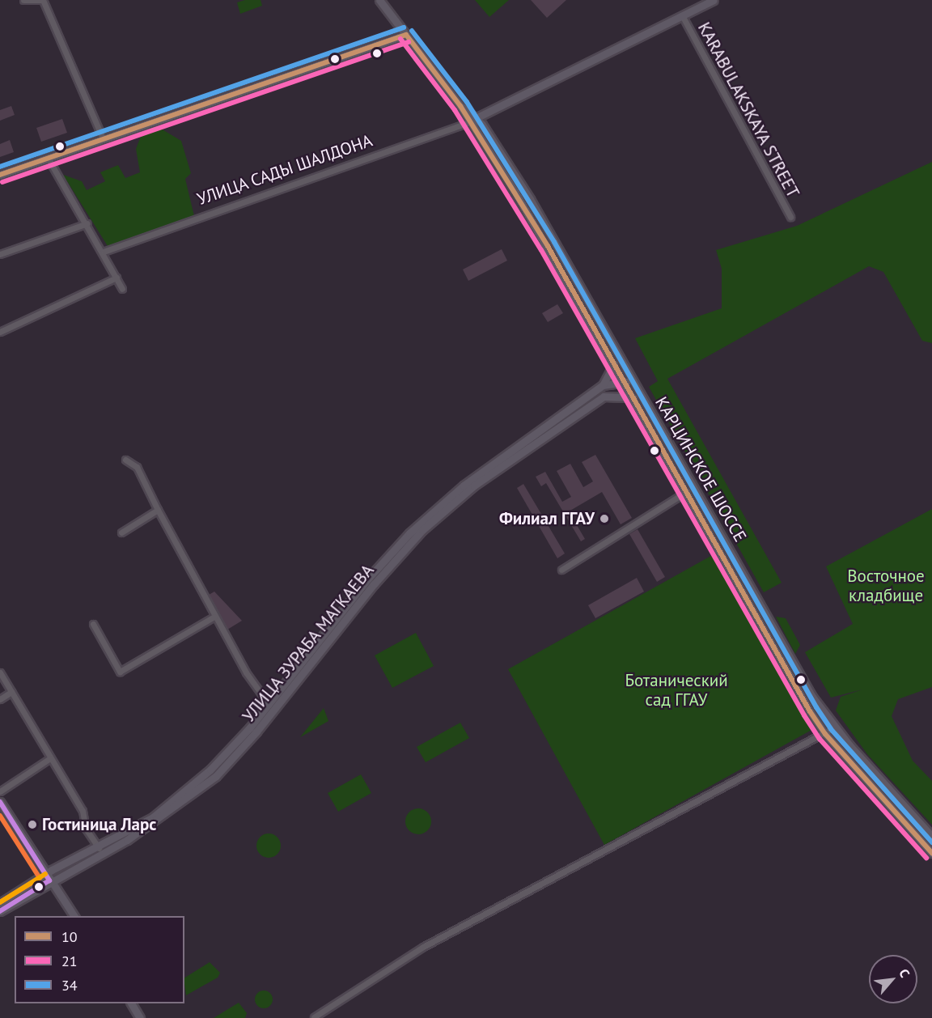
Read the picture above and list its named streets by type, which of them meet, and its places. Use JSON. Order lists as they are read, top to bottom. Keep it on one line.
{"streets":{"main road":["УЛИЦА САДЫ ШАЛДОНА","КАРЦИНСКОЕ ШОССЕ","УЛИЦА ЗУРАБА МАГКАЕВА"],"street":["KARABULAKSKAYA STREET"]},"crossings":[["KARABULAKSKAYA STREET","УЛИЦА САДЫ ШАЛДОНА"],["УЛИЦА САДЫ ШАЛДОНА","КАРЦИНСКОЕ ШОССЕ"],["КАРЦИНСКОЕ ШОССЕ","УЛИЦА ЗУРАБА МАГКАЕВА"]],"parks":["Восточное кладбище","Ботанический сад ГГАУ"],"places":["Филиал ГГАУ","Гостиница Ларс"],"lines":["transit line 34","transit line 10","transit line 21"],"legend":["10","21","34"],"north":"top right"}
